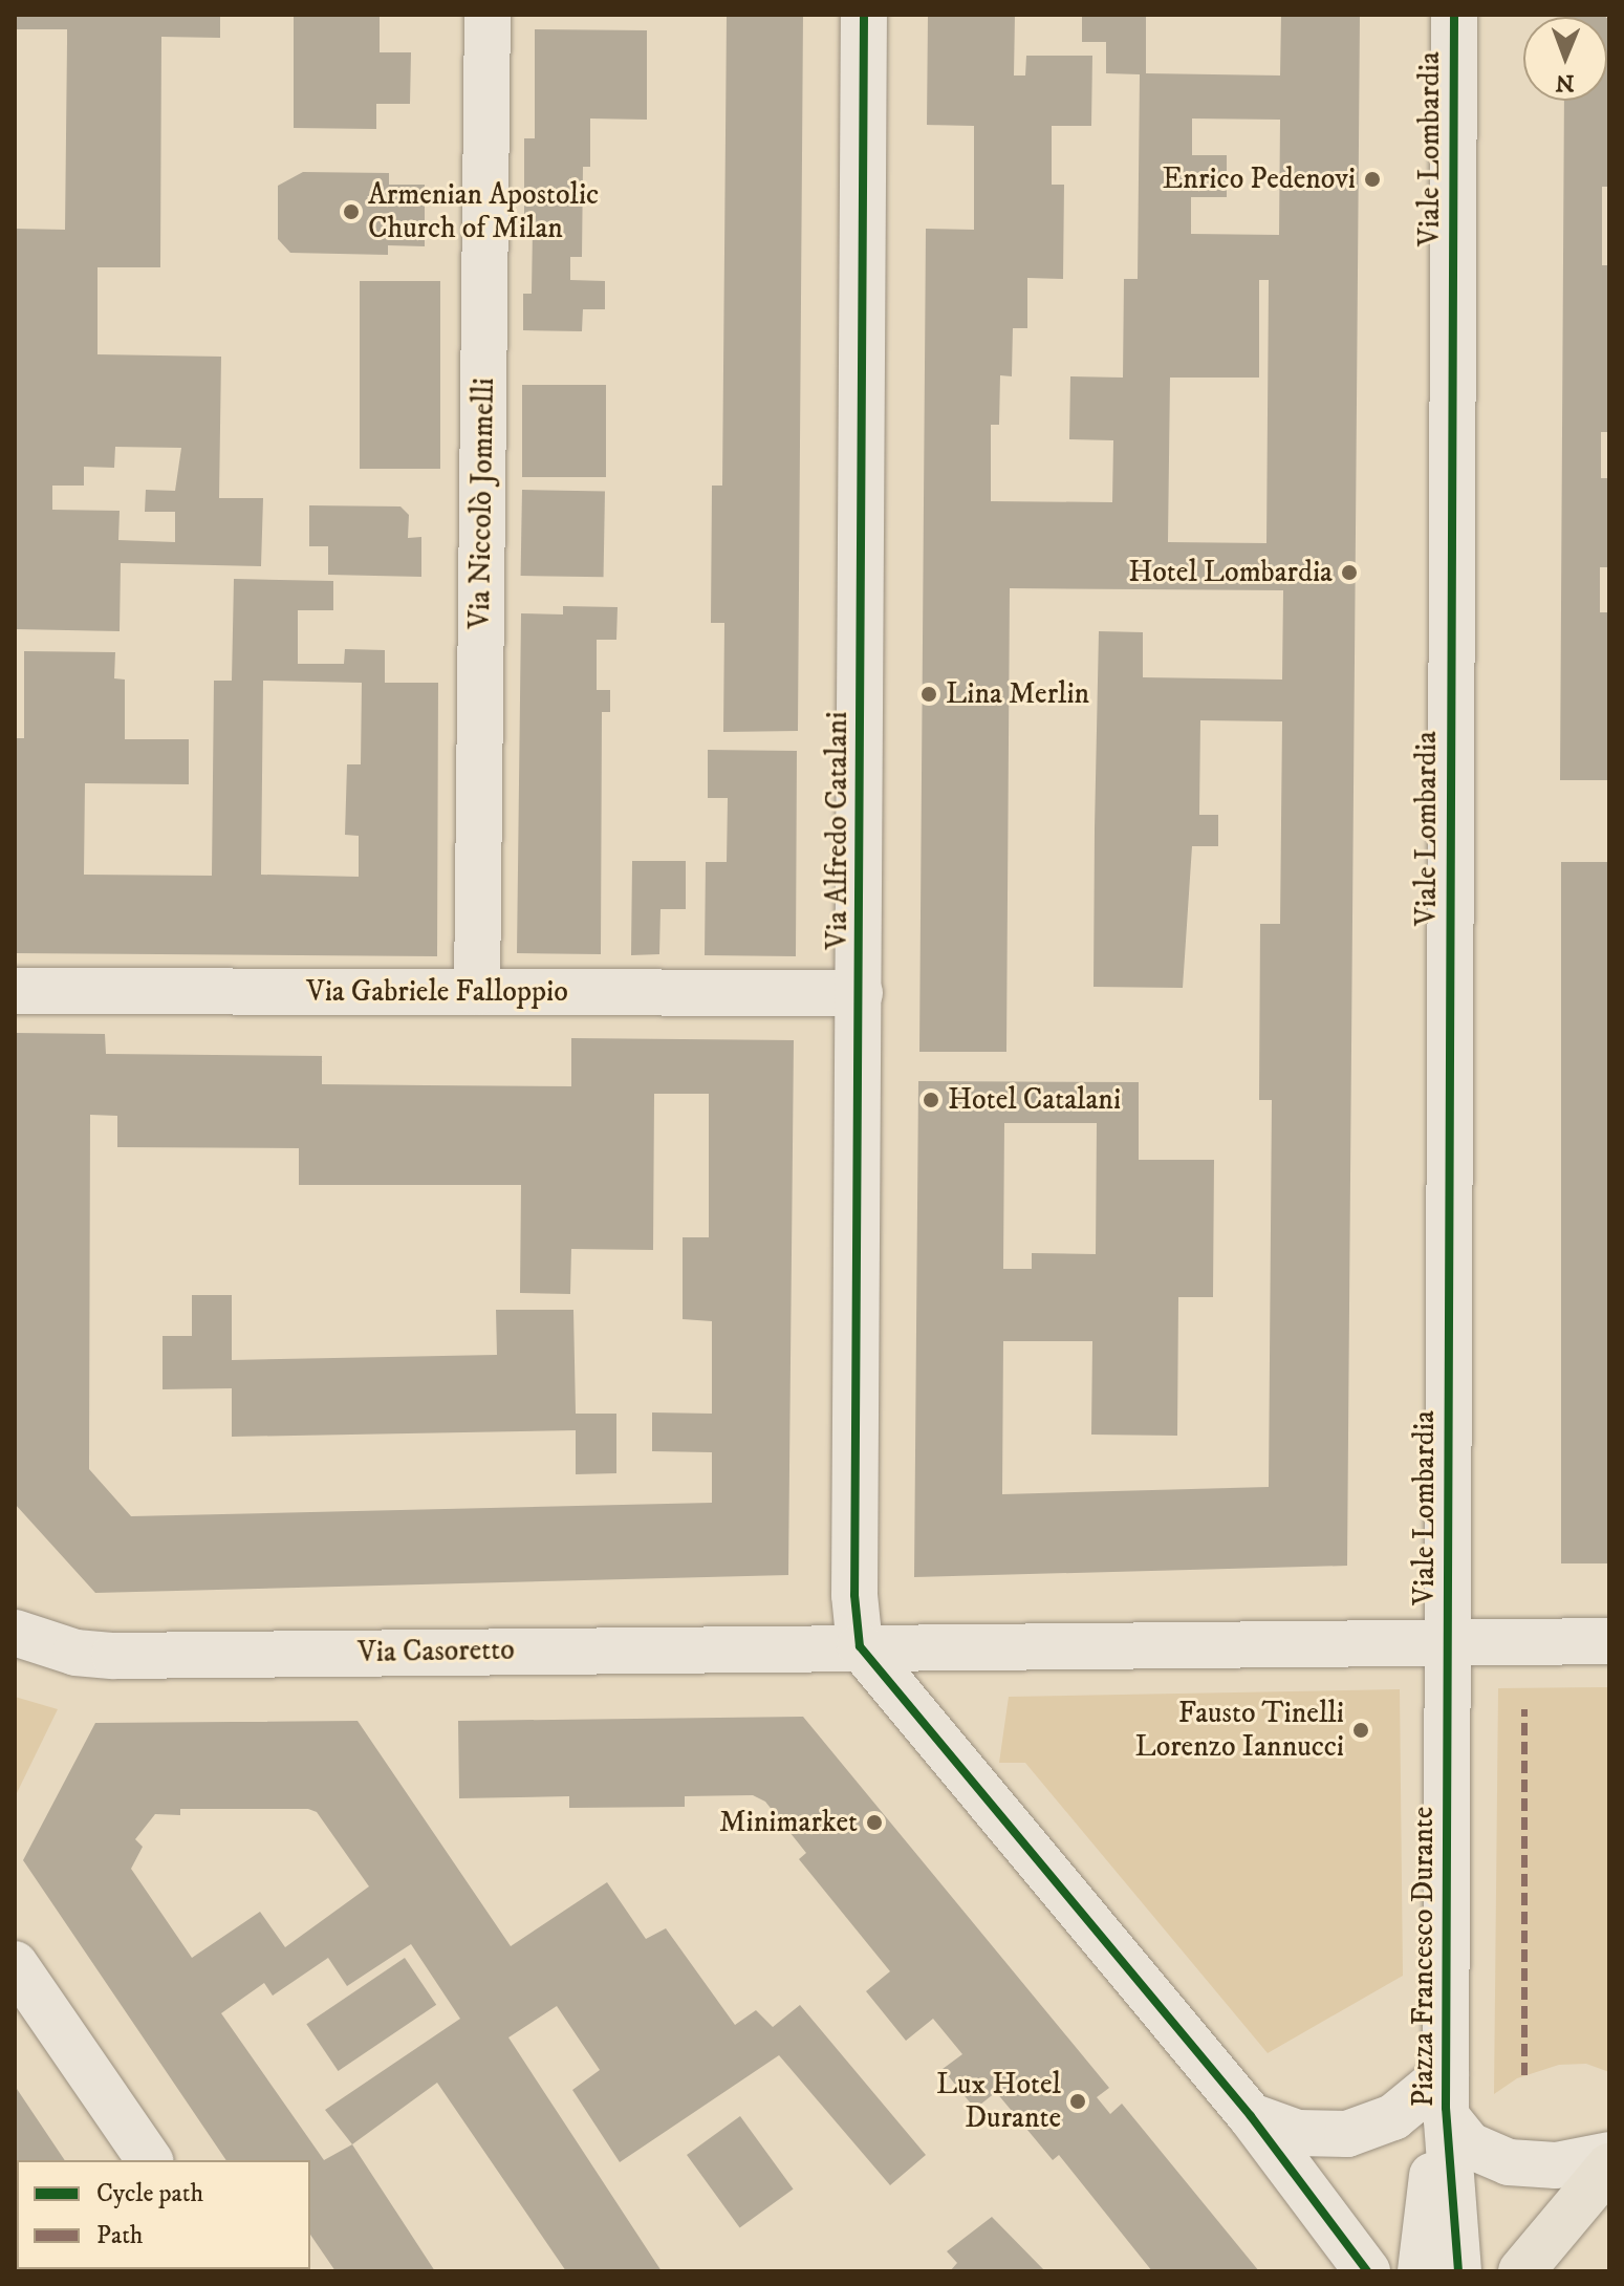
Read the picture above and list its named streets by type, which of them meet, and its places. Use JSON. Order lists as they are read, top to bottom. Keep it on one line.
{"streets":{"street":["Viale Lombardia","Via Niccolò Jommelli","Via Alfredo Catalani","Via Gabriele Falloppio","Via Casoretto","Piazza Francesco Durante"]},"crossings":[["Viale Lombardia","Piazza Francesco Durante"],["Via Niccolò Jommelli","Via Gabriele Falloppio"],["Via Alfredo Catalani","Via Gabriele Falloppio"],["Via Alfredo Catalani","Via Casoretto"]],"places":["Enrico Pedenovi","Armenian Apostolic Church of Milan","Hotel Lombardia","Lina Merlin","Hotel Catalani","Fausto Tinelli Lorenzo Iannucci","Minimarket","Lux Hotel Durante"],"legend":["Cycle path","Path"],"north":"bottom"}
